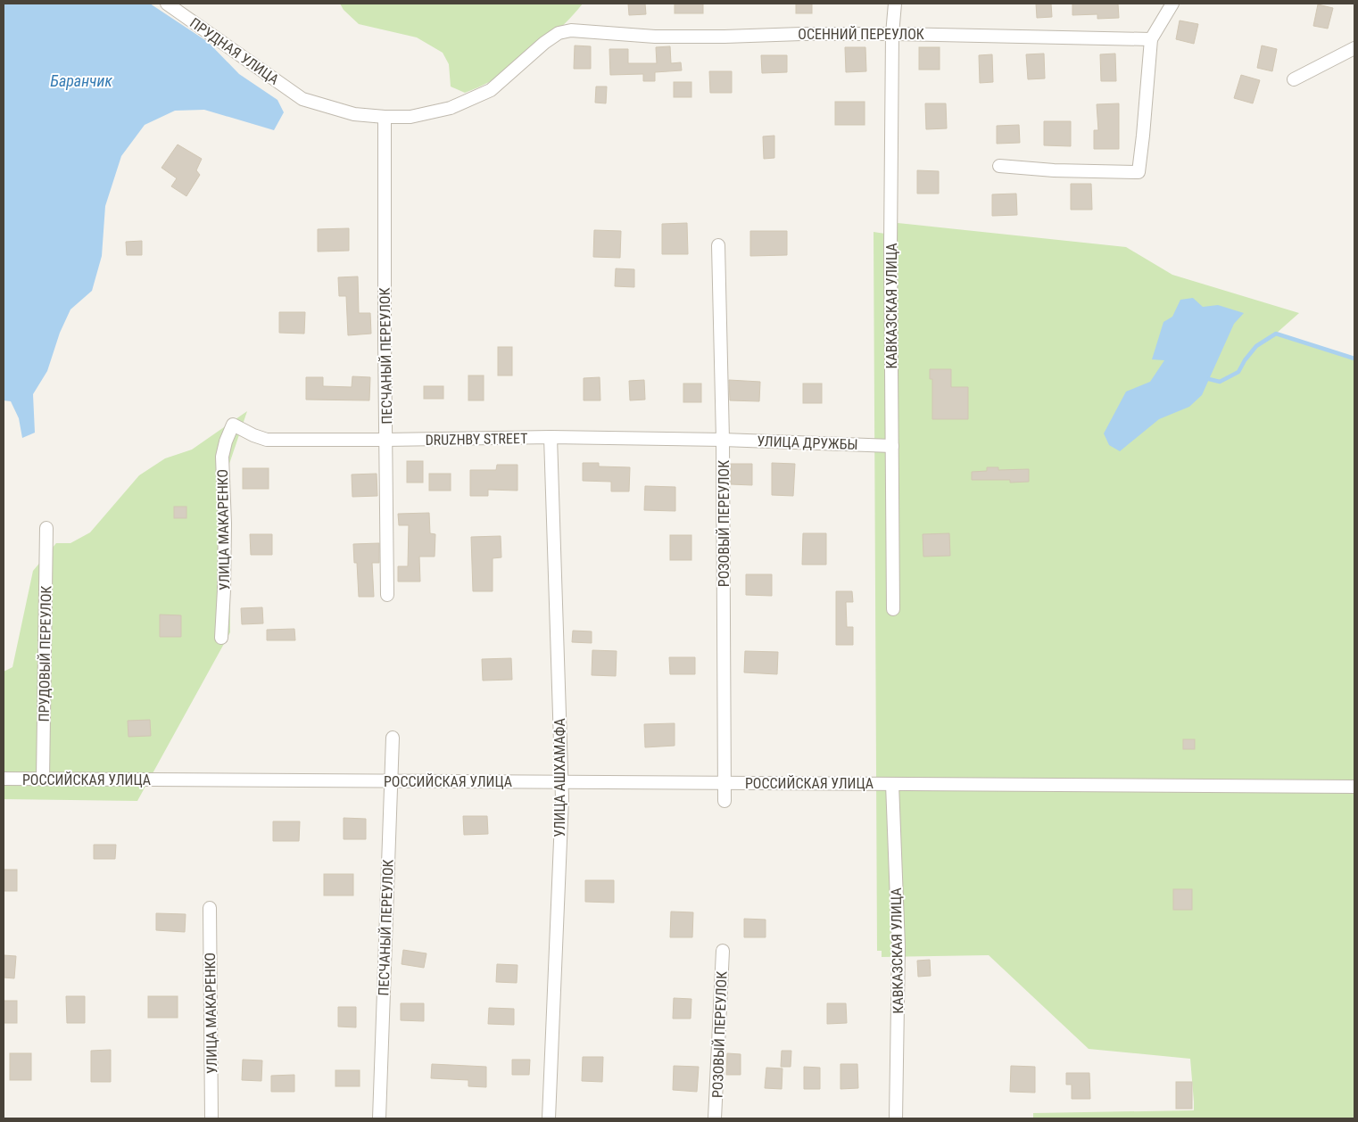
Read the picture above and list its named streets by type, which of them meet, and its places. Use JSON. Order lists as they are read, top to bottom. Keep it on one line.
{"streets":{"street":["ОСЕННИЙ ПЕРЕУЛОК","ПРУДНАЯ УЛИЦА","КАВКАЗCКАЯ УЛИЦА","ПЕСЧАНЫЙ ПЕРЕУЛОК","DRUZHBY STREET","УЛИЦА ДРУЖБЫ","РОЗОВЫЙ ПЕРЕУЛОК","УЛИЦА МАКАРЕНКО","ПРУДОВЫЙ ПЕРЕУЛОК","УЛИЦА АШХАМАФА","РОССИЙСКАЯ УЛИЦА"]},"crossings":[["ОСЕННИЙ ПЕРЕУЛОК","ПРУДНАЯ УЛИЦА"],["ОСЕННИЙ ПЕРЕУЛОК","КАВКАЗCКАЯ УЛИЦА"],["ПРУДНАЯ УЛИЦА","ПЕСЧАНЫЙ ПЕРЕУЛОК"],["КАВКАЗCКАЯ УЛИЦА","УЛИЦА ДРУЖБЫ"],["КАВКАЗCКАЯ УЛИЦА","РОССИЙСКАЯ УЛИЦА"],["ПЕСЧАНЫЙ ПЕРЕУЛОК","DRUZHBY STREET"],["ПЕСЧАНЫЙ ПЕРЕУЛОК","РОССИЙСКАЯ УЛИЦА"],["DRUZHBY STREET","УЛИЦА ДРУЖБЫ"],["DRUZHBY STREET","РОЗОВЫЙ ПЕРЕУЛОК"],["DRUZHBY STREET","УЛИЦА МАКАРЕНКО"],["DRUZHBY STREET","УЛИЦА АШХАМАФА"],["УЛИЦА ДРУЖБЫ","РОЗОВЫЙ ПЕРЕУЛОК"],["РОЗОВЫЙ ПЕРЕУЛОК","РОССИЙСКАЯ УЛИЦА"],["ПРУДОВЫЙ ПЕРЕУЛОК","РОССИЙСКАЯ УЛИЦА"],["УЛИЦА АШХАМАФА","РОССИЙСКАЯ УЛИЦА"]],"water":["Баранчик"]}
